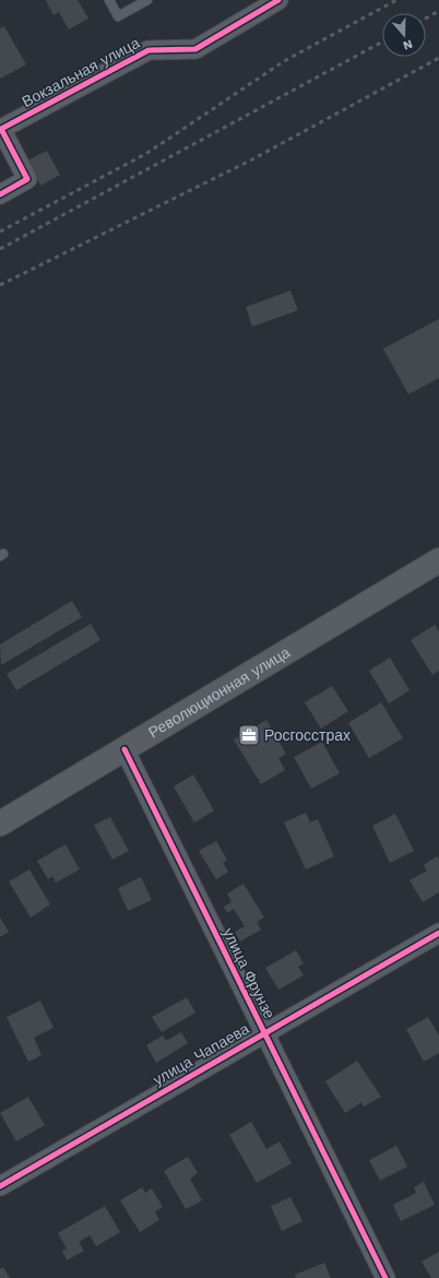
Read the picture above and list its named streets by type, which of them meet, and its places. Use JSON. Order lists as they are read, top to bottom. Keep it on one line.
{"streets":{"main road":["Революционная улица"],"street":["Вокзальная улица","улица Фрунзе","улица Чапаева"]},"crossings":[["Революционная улица","улица Фрунзе"],["улица Фрунзе","улица Чапаева"]],"places":{"office":["Росгосстрах"]},"north":"bottom"}
